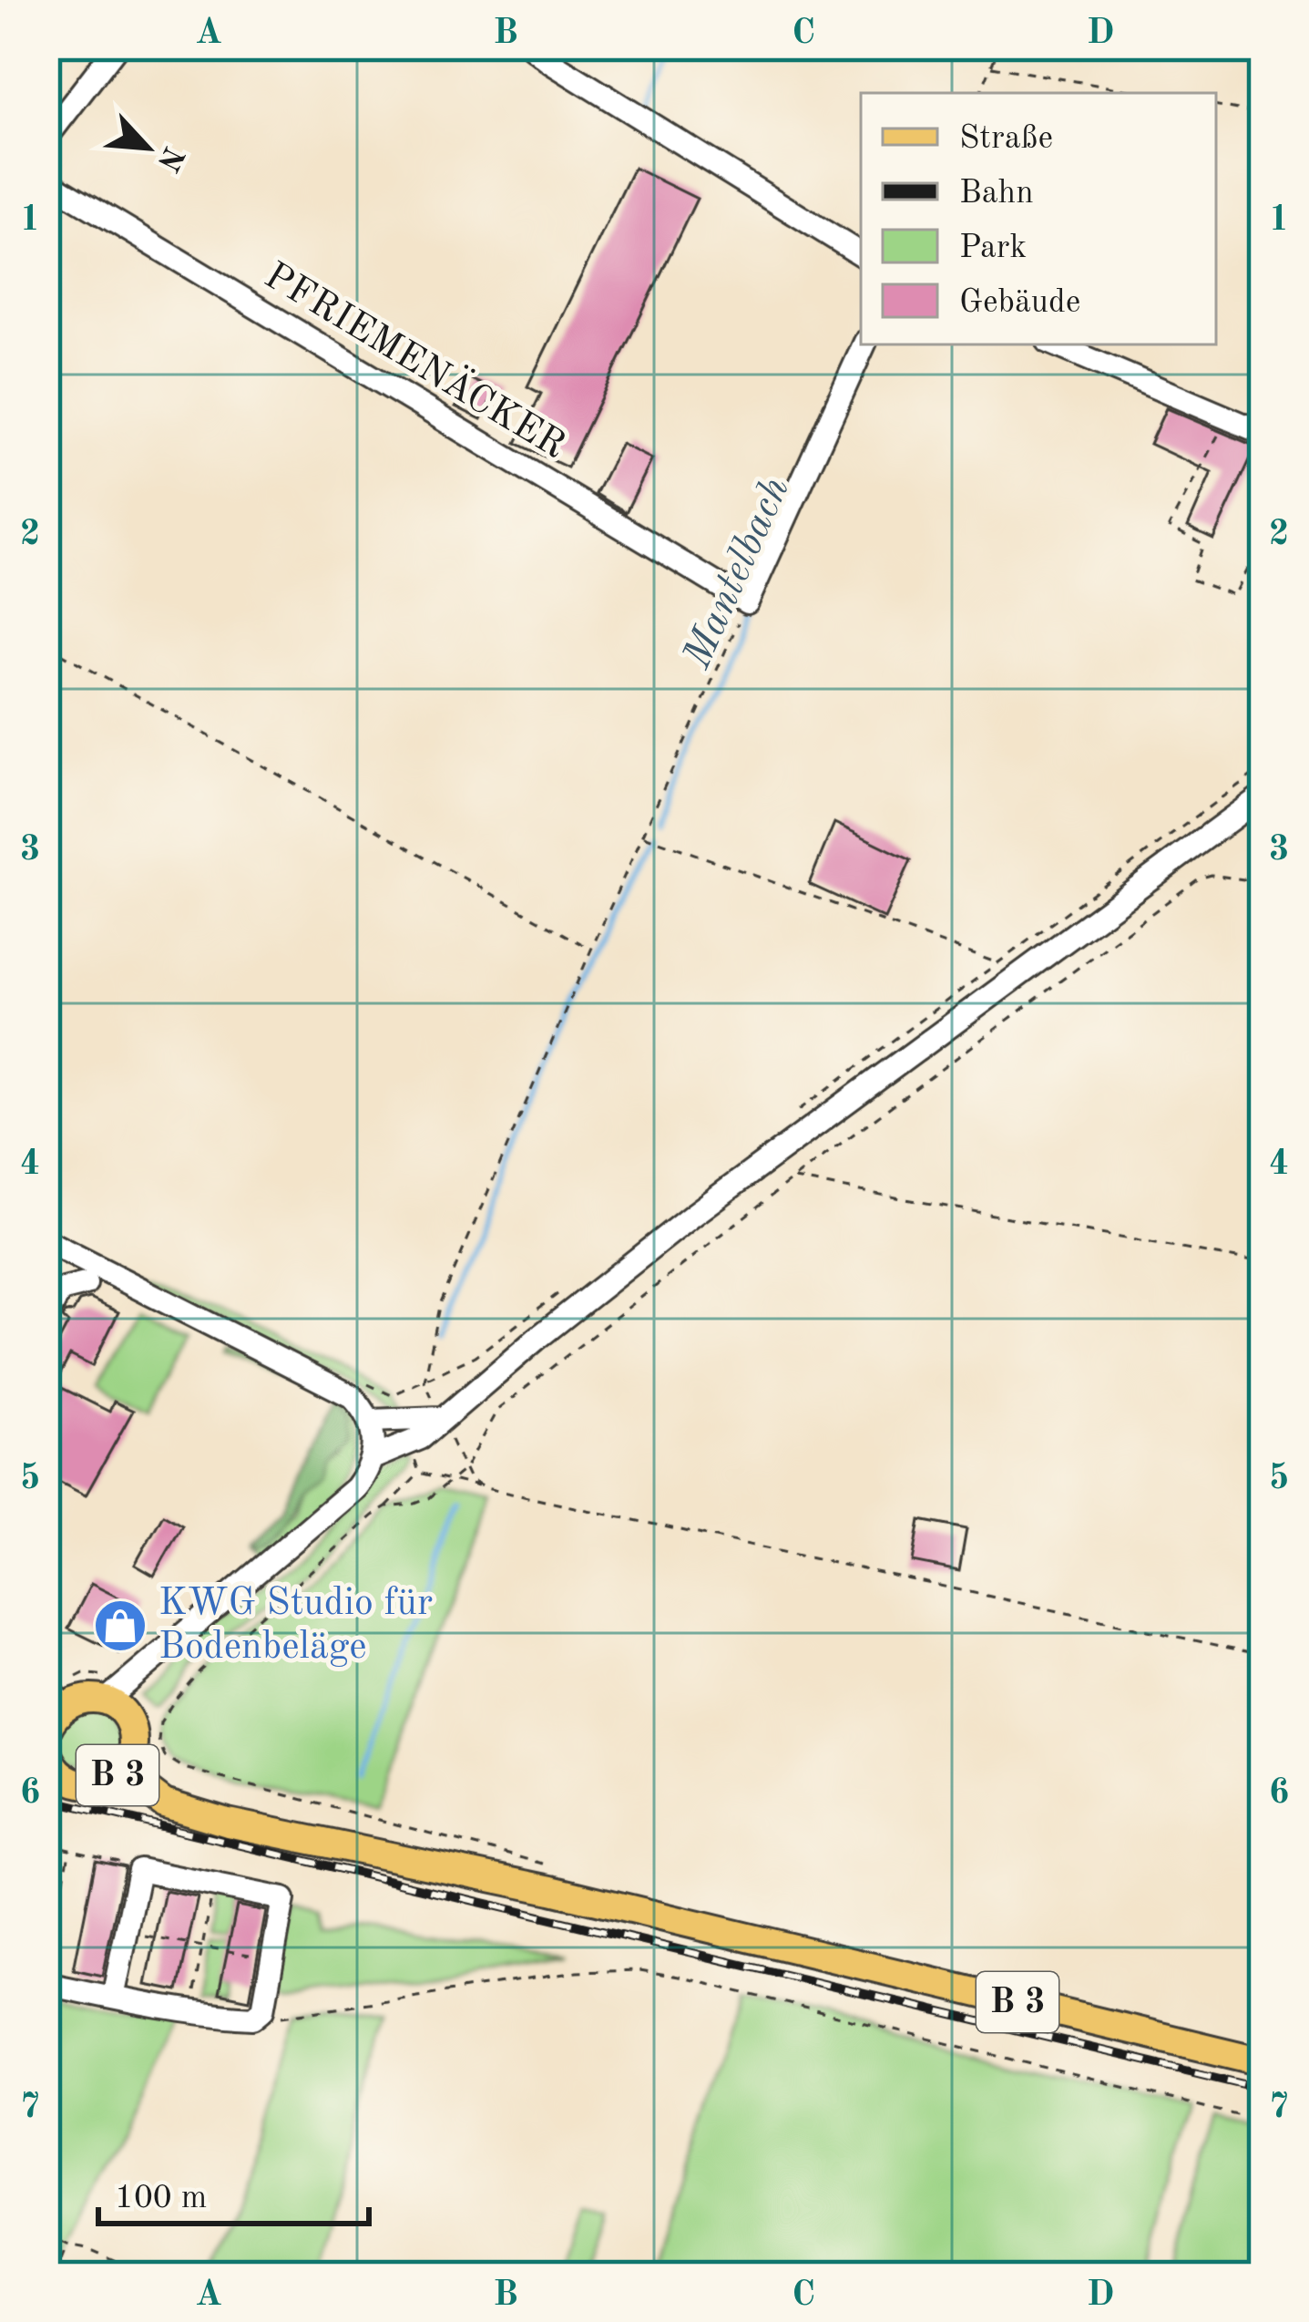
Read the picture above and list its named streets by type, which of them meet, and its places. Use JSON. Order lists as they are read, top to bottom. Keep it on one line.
{"streets":{"main road":["B 3"],"street":["PFRIEMENÄCKER"]},"water":["Mantelbach"],"places":{"shop":["KWG Studio für Bodenbeläge"]},"legend":["Straße","Bahn","Park","Gebäude"],"scale_bar":"100 m","north":"bottom right","grid":{"columns":["A","B","C","D"],"rows":["1","2","3","4","5","6","7"]}}
